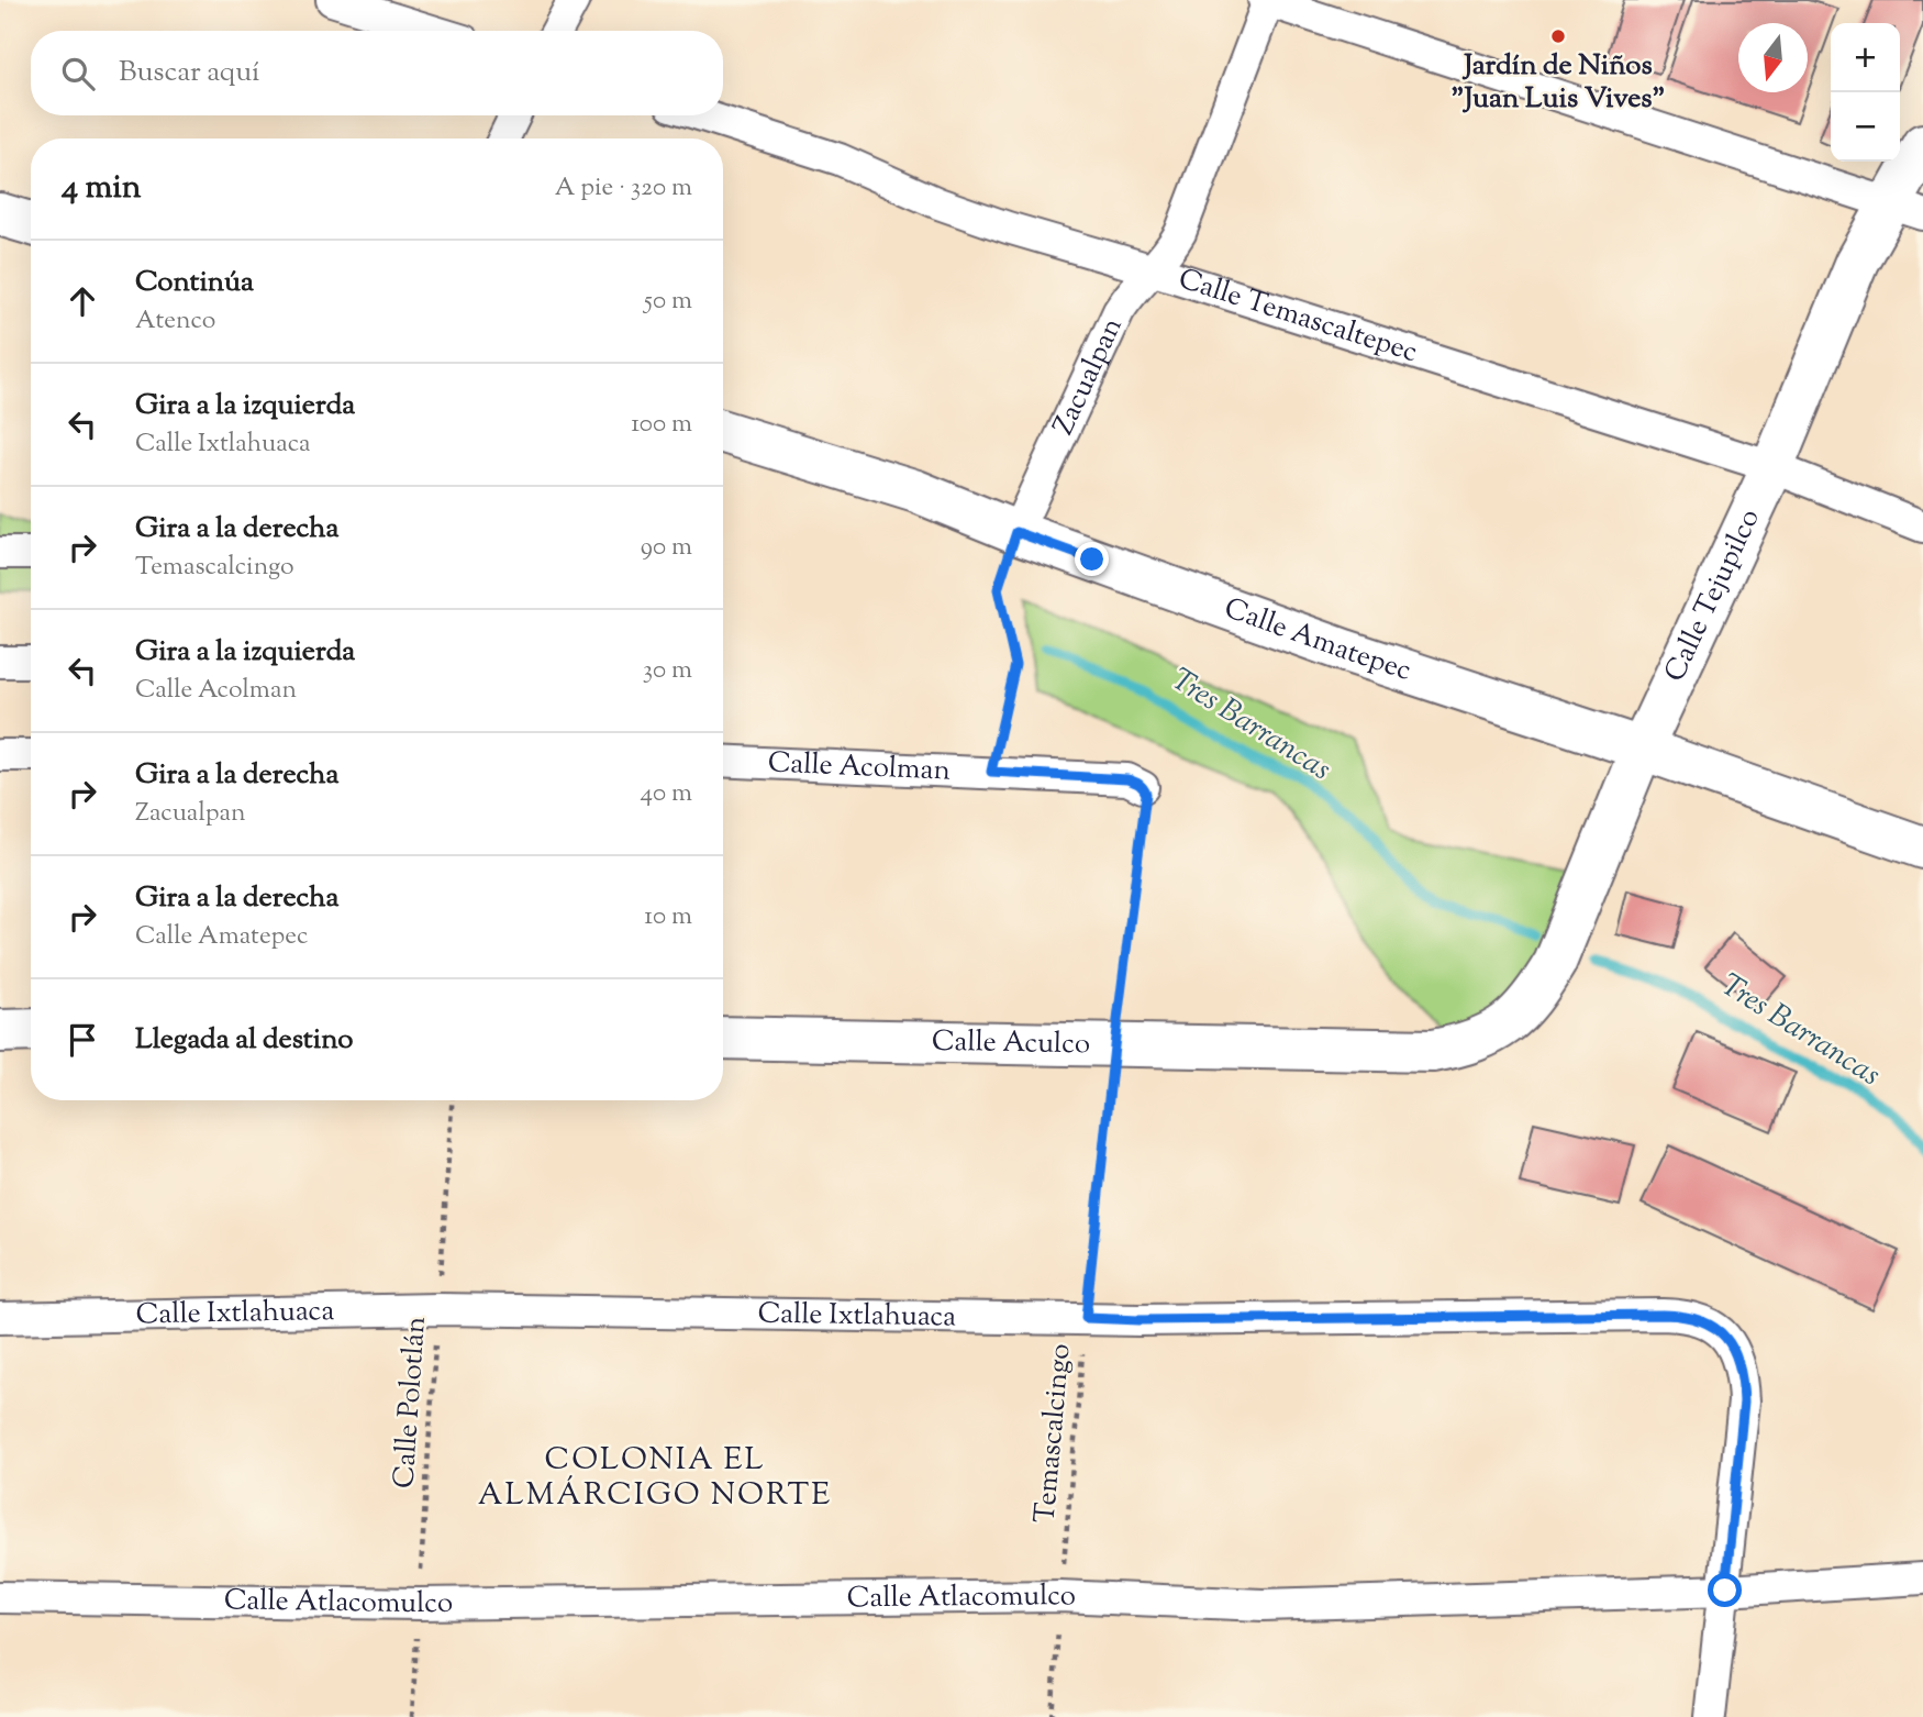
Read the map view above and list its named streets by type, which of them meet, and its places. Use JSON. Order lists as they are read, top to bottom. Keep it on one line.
{"streets":{"street":["Calle Temascaltepec","Zacualpan","Calle Tejupilco","Calle Amatepec","Calle Acolman","Calle Aculco","Calle Ixtlahuaca","Calle Atlacomulco"],"path":["Calle Polotlán","Temascalcingo"]},"crossings":[["Calle Temascaltepec","Zacualpan"],["Calle Temascaltepec","Calle Tejupilco"],["Zacualpan","Calle Amatepec"],["Calle Tejupilco","Calle Amatepec"],["Calle Tejupilco","Calle Aculco"],["Calle Acolman","Temascalcingo"],["Calle Aculco","Temascalcingo"],["Calle Ixtlahuaca","Calle Polotlán"],["Calle Ixtlahuaca","Temascalcingo"],["Calle Ixtlahuaca","Calle Atlacomulco"],["Calle Polotlán","Calle Atlacomulco"],["Temascalcingo","Calle Atlacomulco"]],"districts":["COLONIA EL ALMÁRCIGO NORTE"],"water":["Tres Barrancas"],"places":["Jardín de Niños \"Juan Luis Vives\""],"north":"bottom","page":{"map_buttons":["+","−"],"search":"Buscar aquí","heading":["4 min","A pie · 320 m"],"list":[["Continúa","Atenco","50 m"],["Gira a la izquierda","Calle Ixtlahuaca","100 m"],["Gira a la derecha","Temascalcingo","90 m"],["Gira a la izquierda","Calle Acolman","30 m"],["Gira a la derecha","Zacualpan","40 m"],["Gira a la derecha","Calle Amatepec","10 m"],"Llegada al destino"]}}
